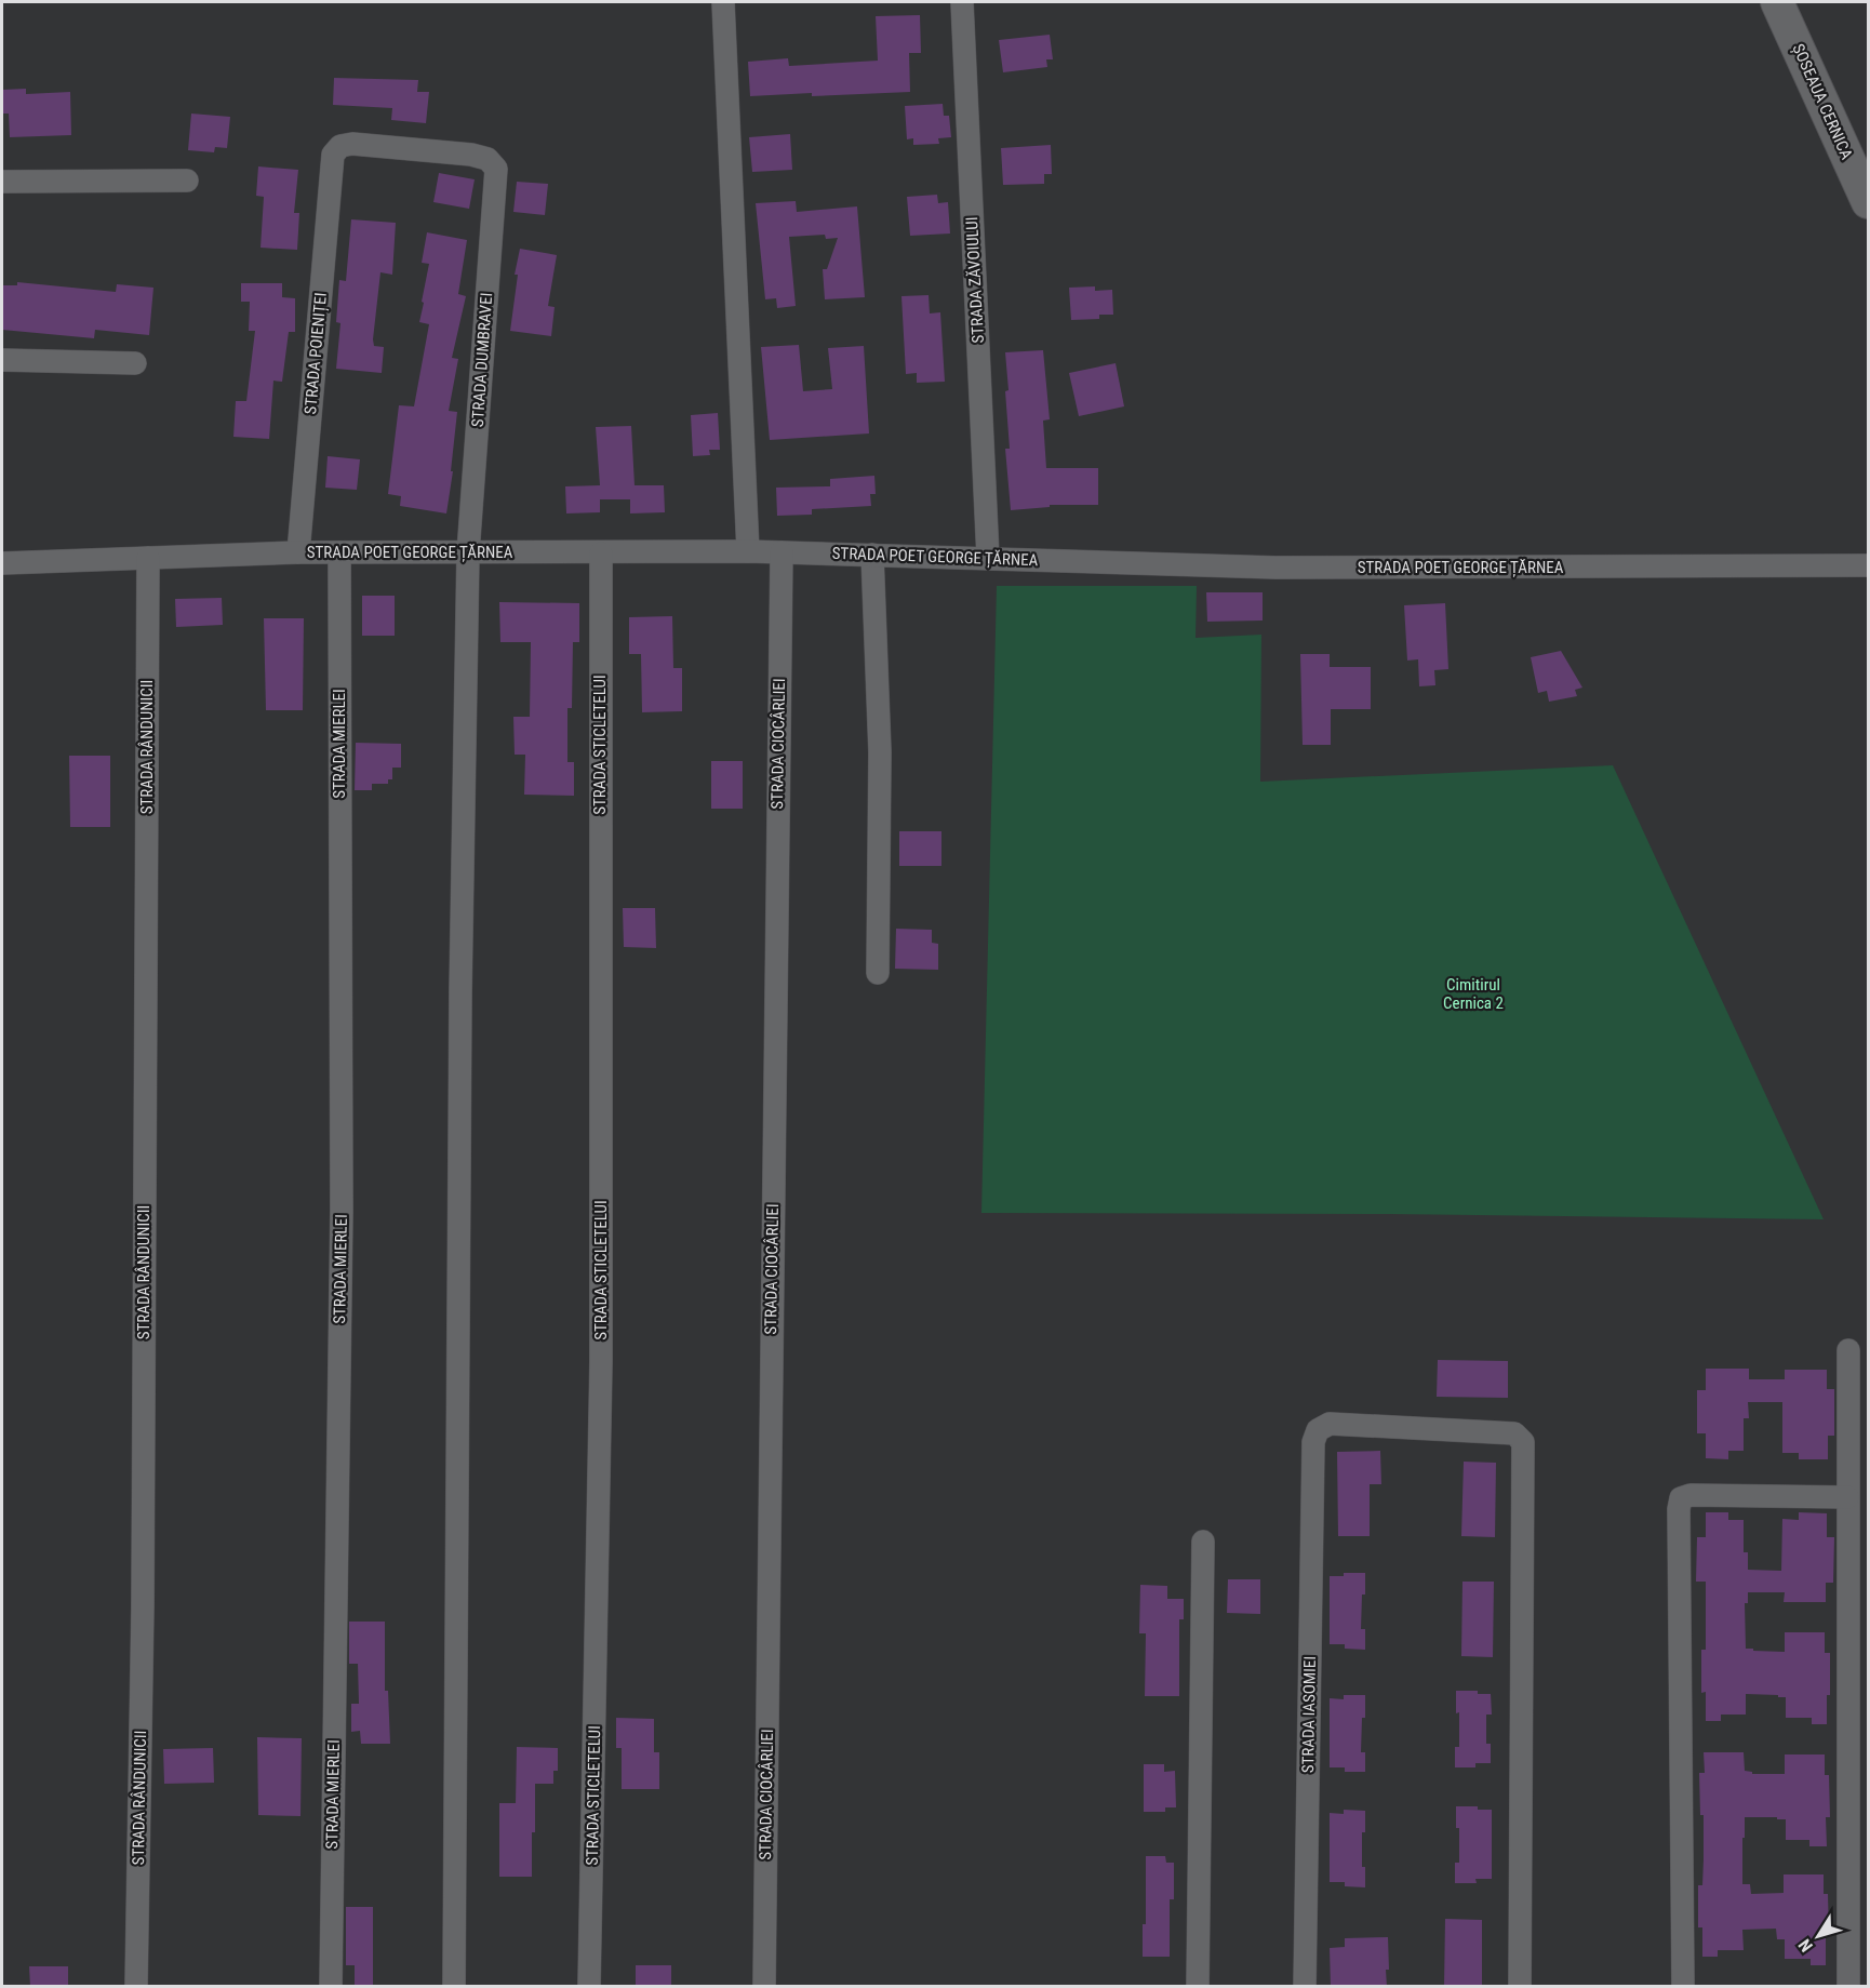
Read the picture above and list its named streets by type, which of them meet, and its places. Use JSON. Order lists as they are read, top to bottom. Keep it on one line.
{"streets":{"main road":["ȘOSEAUA CERNICA"],"street":["STRADA ZĂVOIULUI","STRADA POIENIȚEI","STRADA DUMBRAVEI","STRADA POET GEORGE ȚĂRNEA","STRADA MIERLEI","STRADA CIOCÂRLIEI","STRADA STICLETELUI","STRADA RÂNDUNICII","STRADA IASOMIEI"]},"crossings":[["STRADA ZĂVOIULUI","STRADA POET GEORGE ȚĂRNEA"],["STRADA POIENIȚEI","STRADA DUMBRAVEI"],["STRADA POIENIȚEI","STRADA POET GEORGE ȚĂRNEA"],["STRADA DUMBRAVEI","STRADA POET GEORGE ȚĂRNEA"],["STRADA POET GEORGE ȚĂRNEA","STRADA MIERLEI"],["STRADA POET GEORGE ȚĂRNEA","STRADA CIOCÂRLIEI"],["STRADA POET GEORGE ȚĂRNEA","STRADA STICLETELUI"],["STRADA POET GEORGE ȚĂRNEA","STRADA RÂNDUNICII"]],"parks":["Cimitirul Cernica 2"],"north":"bottom left"}
